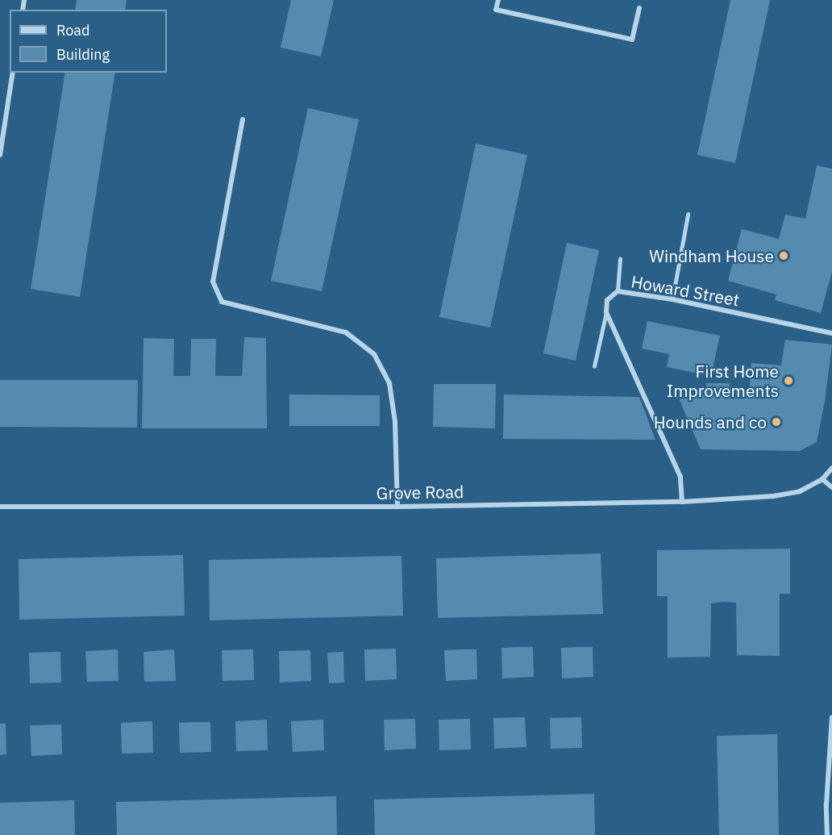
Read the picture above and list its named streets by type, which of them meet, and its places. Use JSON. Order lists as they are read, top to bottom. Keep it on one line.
{"streets":{"street":["Howard Street","Grove Road"]},"places":["Windham House","First Home Improvements","Hounds and co"],"legend":["Road","Building"]}
